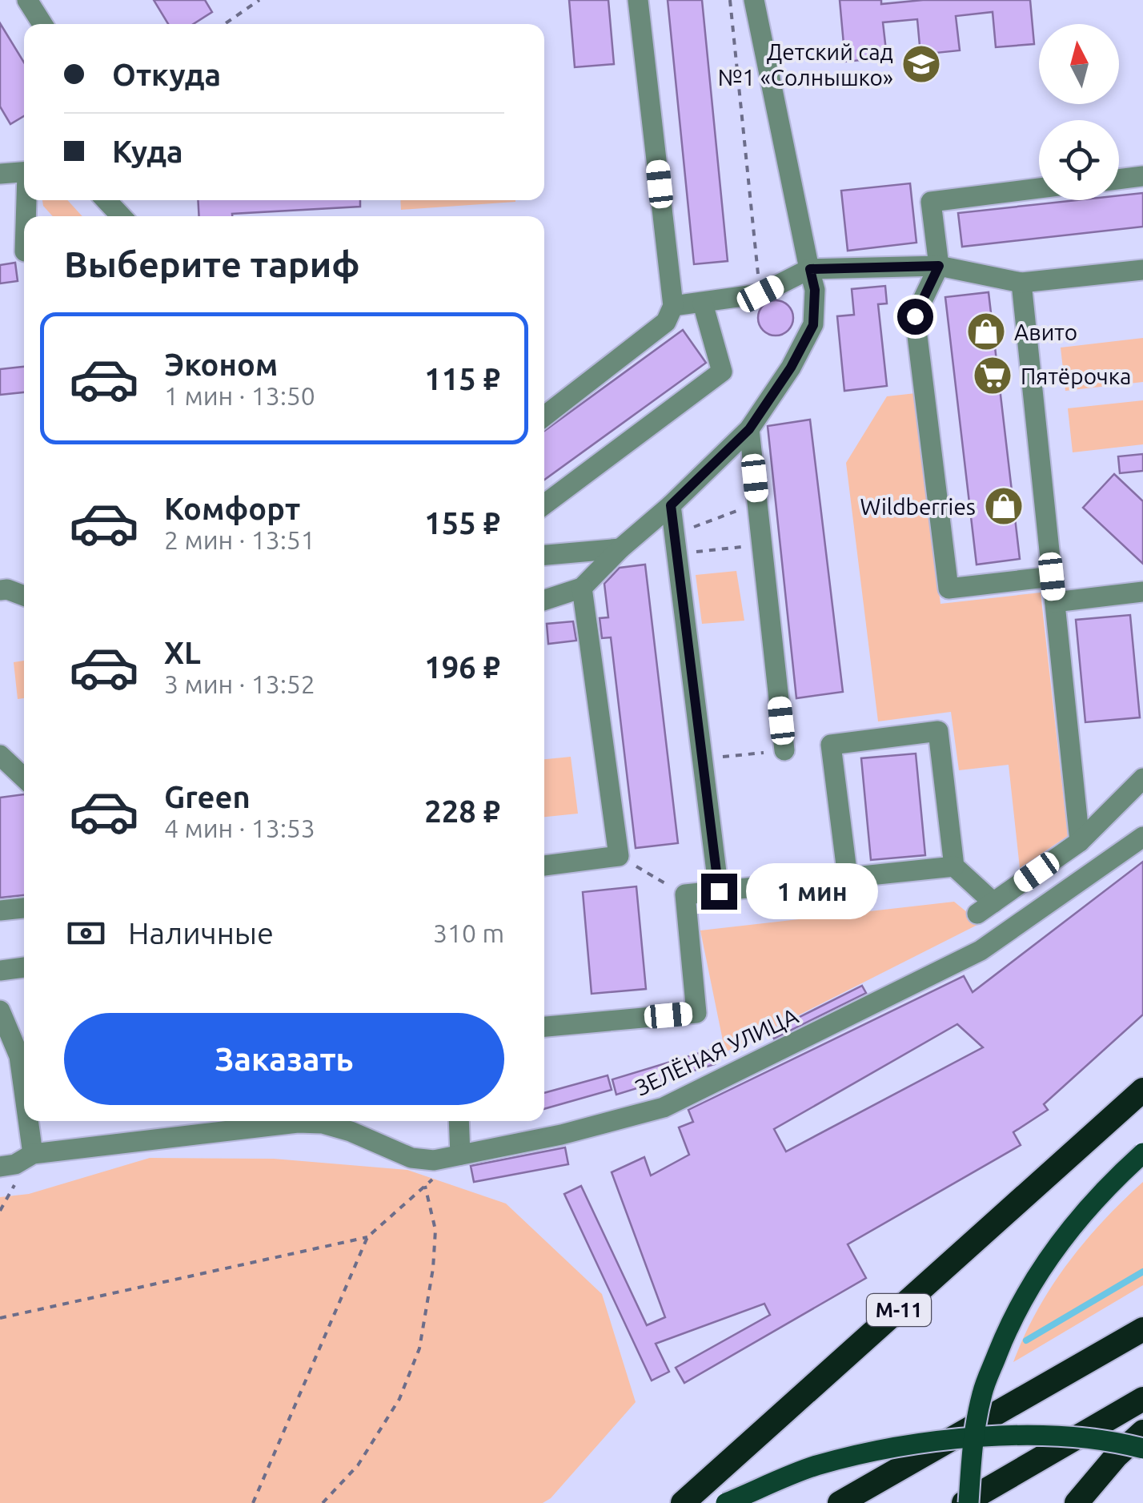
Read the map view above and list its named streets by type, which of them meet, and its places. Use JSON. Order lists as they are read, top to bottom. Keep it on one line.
{"streets":{"highway":["М-11"],"street":["ЗЕЛЁНАЯ УЛИЦА"]},"places":{"school or university":["Детский сад №1 «Солнышко»"],"shop":["Авито","Wildberries"],"supermarket":["Пятёрочка"]},"north":"top","page":{"banner":["Откуда","Куда"],"heading":"Выберите тариф","list":[{"name":"Эконом","note":"1 мин · 13:50","value":"115 ₽"},{"name":"Комфорт","note":"2 мин · 13:51","value":"155 ₽"},{"name":"XL","note":"3 мин · 13:52","value":"196 ₽"},{"name":"Green","note":"4 мин · 13:53","value":"228 ₽"}],"bubble":"1 мин","pay":["Наличные","310 m"],"buttons":"Заказать"}}
